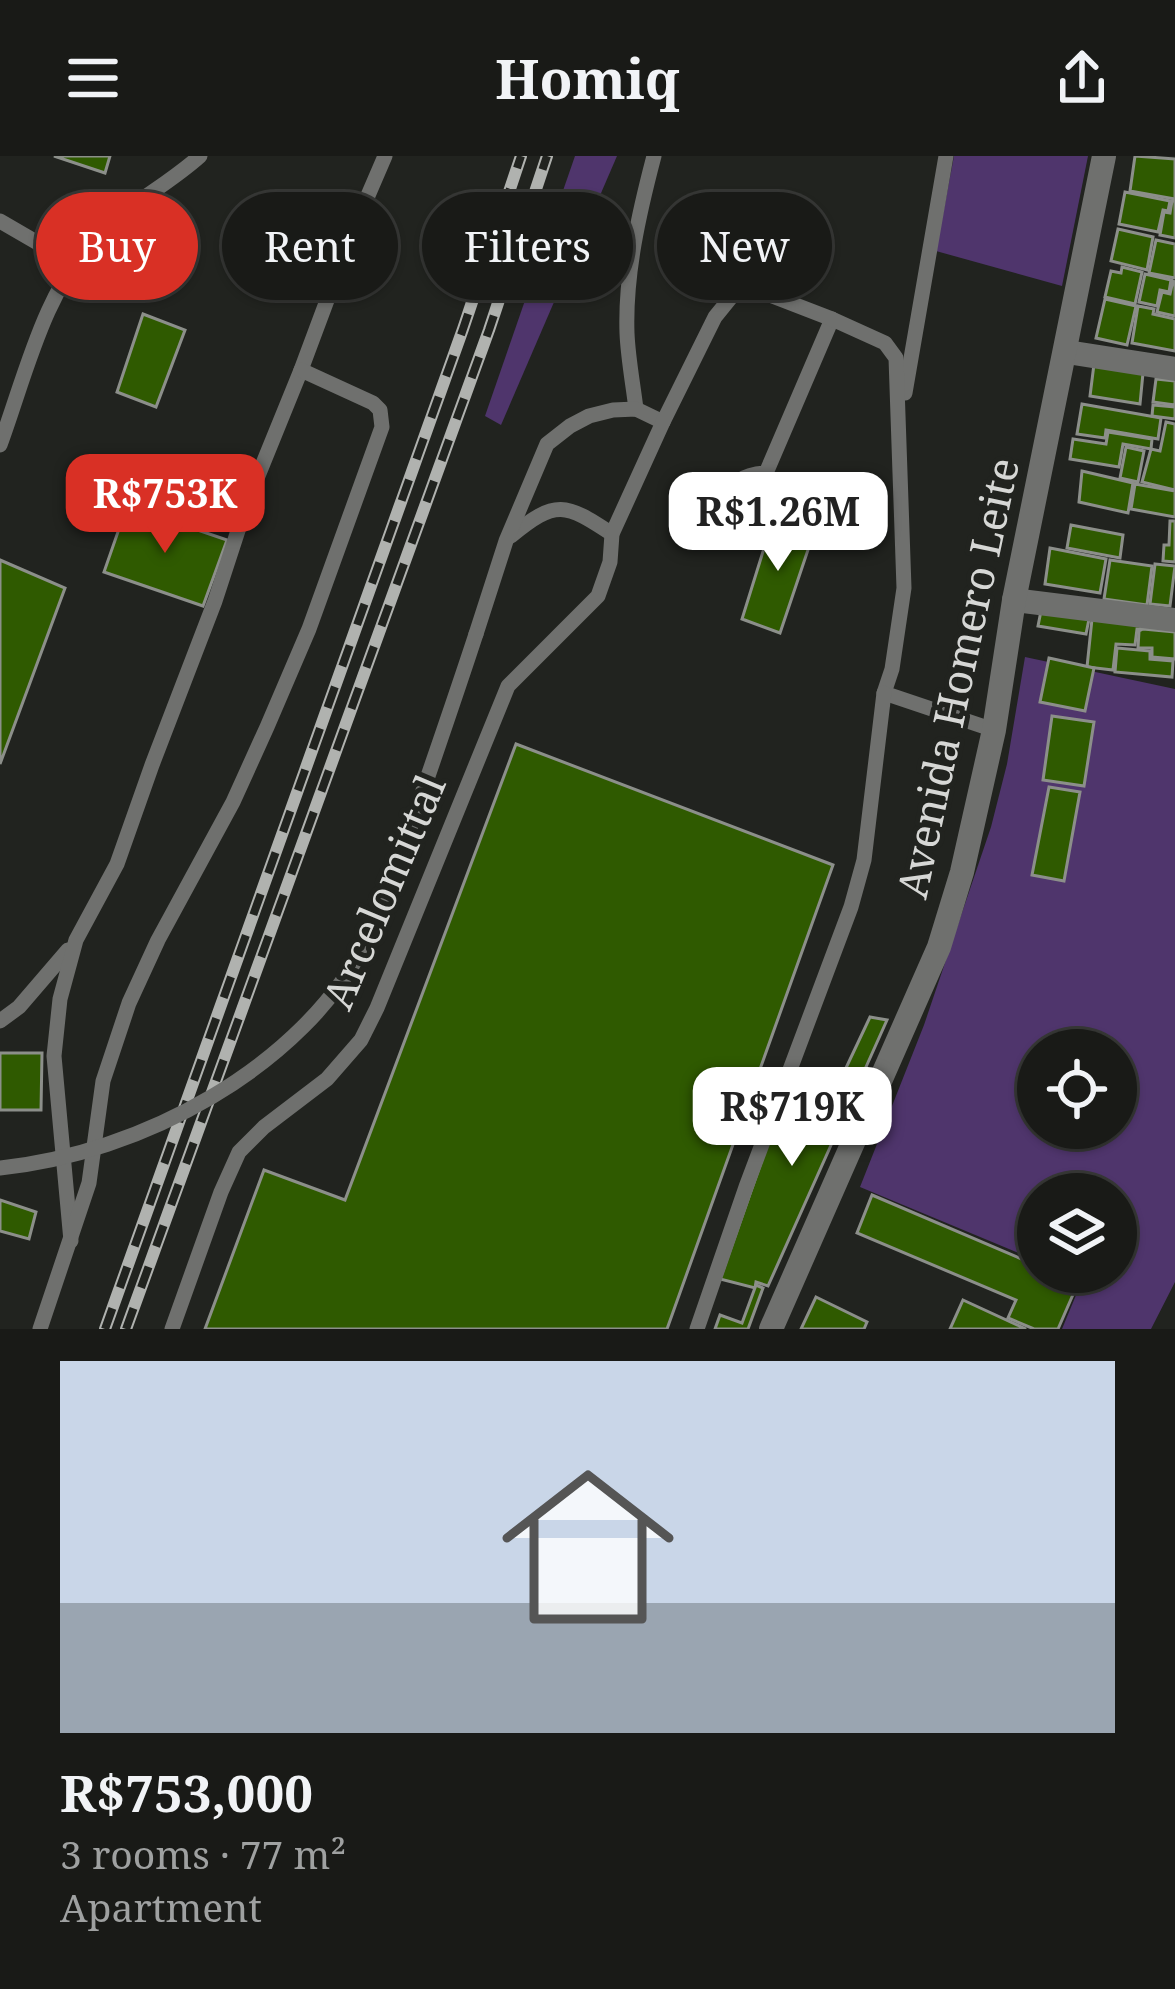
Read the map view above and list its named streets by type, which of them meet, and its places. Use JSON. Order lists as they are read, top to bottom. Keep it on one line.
{"streets":{"street":["Avenida Homero Leite"],"lane":["Arcelomittal"]},"page":{"header":"Homiq","chip":["Buy","Rent","Filters","New"],"price":["R$753K","R$1.26M","R$719K"],"list":[{"name":"R$753,000","note":"3 rooms · 77 m² · Apartment"}]}}
